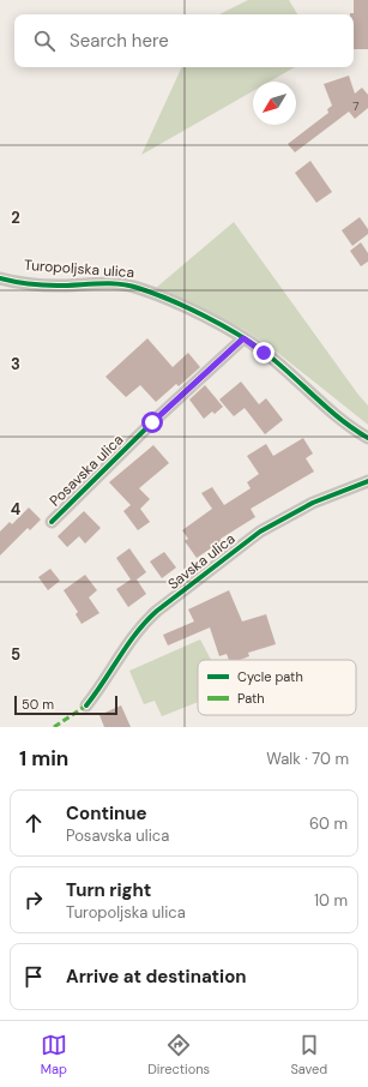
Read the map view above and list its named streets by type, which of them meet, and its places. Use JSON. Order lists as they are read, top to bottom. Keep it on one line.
{"streets":{"street":["Turopoljska ulica","Posavska ulica","Savska ulica"]},"crossings":[["Turopoljska ulica","Posavska ulica"]],"house_numbers":["7"],"legend":["Cycle path","Path"],"scale_bar":"50 m","north":"bottom left","page":{"search":"Search here","scale":"50 m","heading":["1 min","Walk · 70 m"],"list":[["Continue","Posavska ulica","60 m"],["Turn right","Turopoljska ulica","10 m"],"Arrive at destination"],"nav":["Map","Directions","Saved"]},"grid":{"rows":["2","3","4","5"]}}
